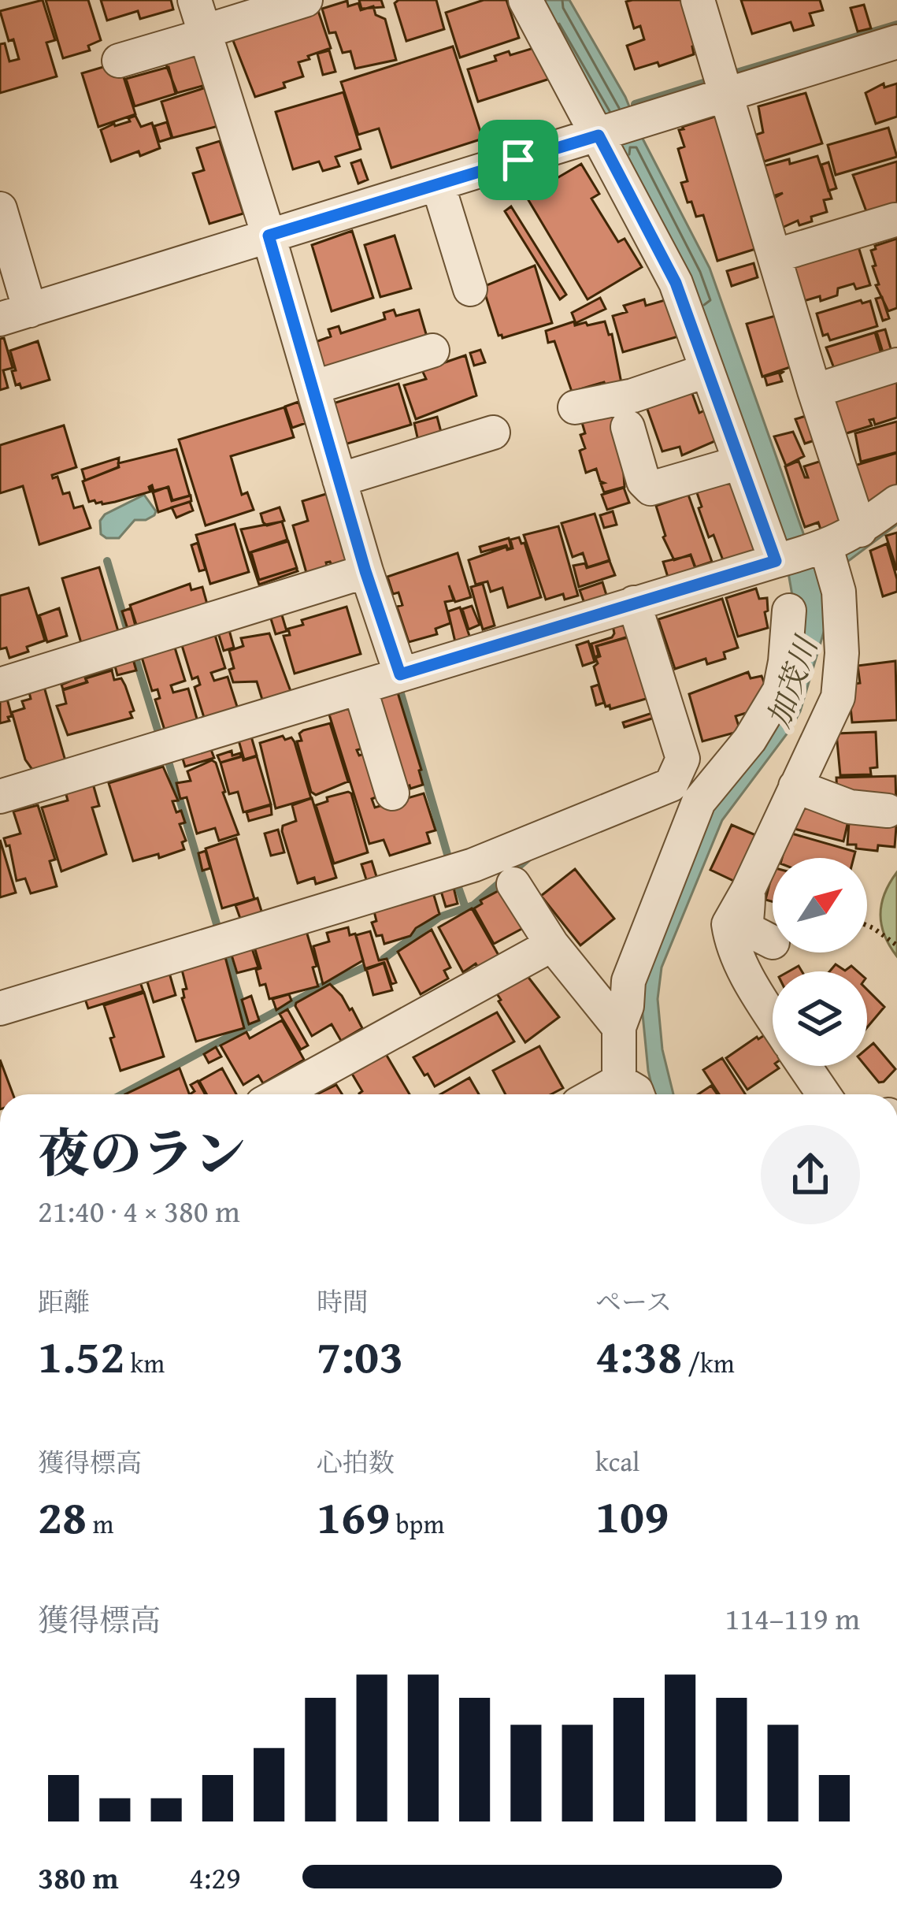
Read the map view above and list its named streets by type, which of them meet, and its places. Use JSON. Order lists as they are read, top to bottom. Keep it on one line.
{"water":["加茂川"],"north":"top right","page":{"heading":["夜のラン","21:40 · 4 × 380 m"],"stats":[["距離","1.52 km"],["時間","7:03"],["ペース","4:38 /km"],["獲得標高","28 m"],["心拍数","169 bpm"],["kcal","109"]],"chart":["獲得標高","114–119 m"],"list":[{"name":"380 m","note":"4:29"}]}}
